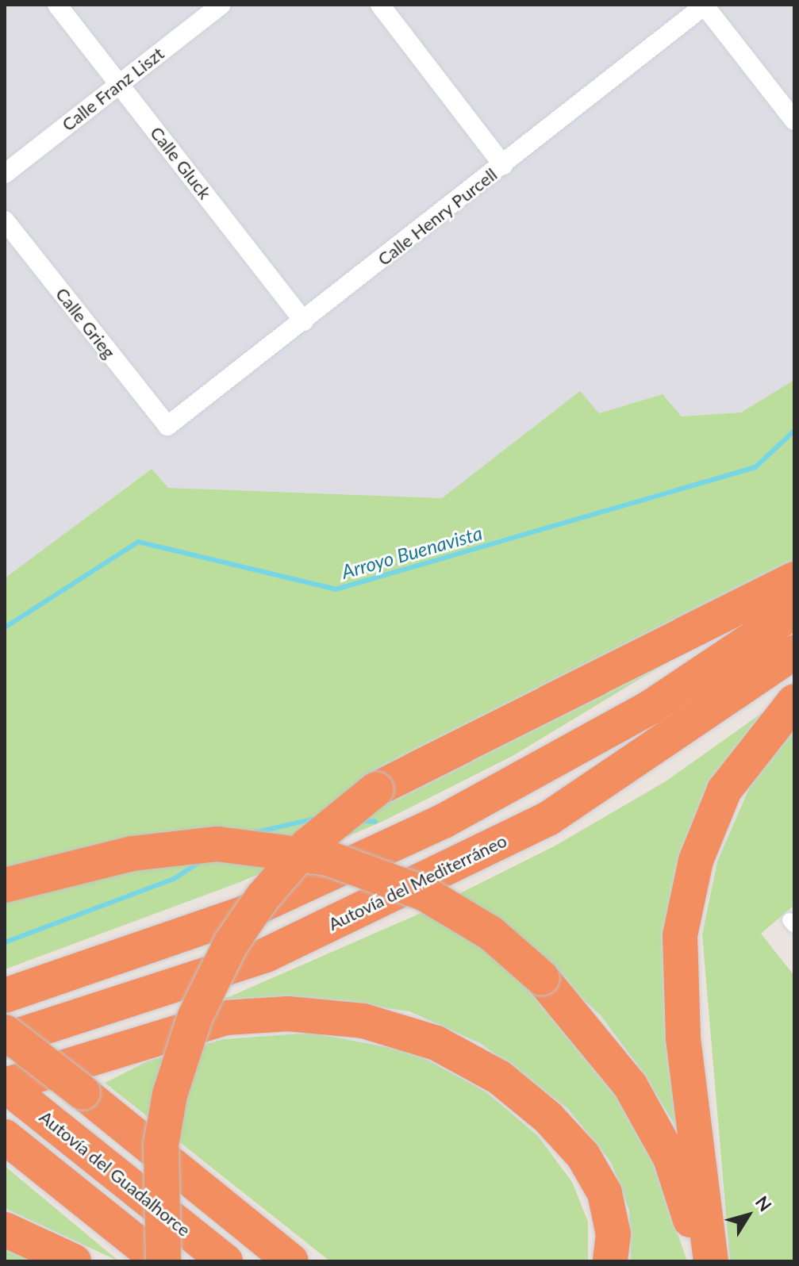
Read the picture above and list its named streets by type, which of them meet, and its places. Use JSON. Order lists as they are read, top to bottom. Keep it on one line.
{"streets":{"highway":["Autovía del Mediterráneo","Autovía del Guadalhorce"],"street":["Calle Franz Liszt","Calle Gluck","Calle Henry Purcell","Calle Grieg"]},"crossings":[["Calle Franz Liszt","Calle Gluck"],["Calle Gluck","Calle Henry Purcell"],["Calle Henry Purcell","Calle Grieg"]],"water":["Arroyo Buenavista"],"north":"top right"}
